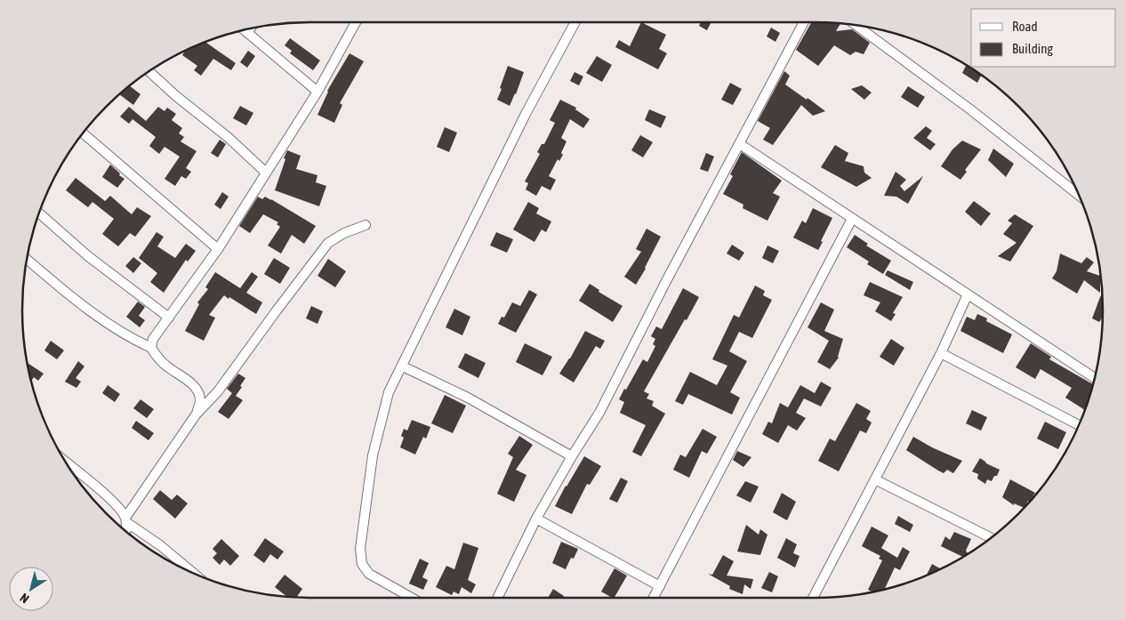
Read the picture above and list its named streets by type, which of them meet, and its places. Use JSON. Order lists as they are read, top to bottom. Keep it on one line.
{"legend":["Road","Building"],"north":"bottom left"}
